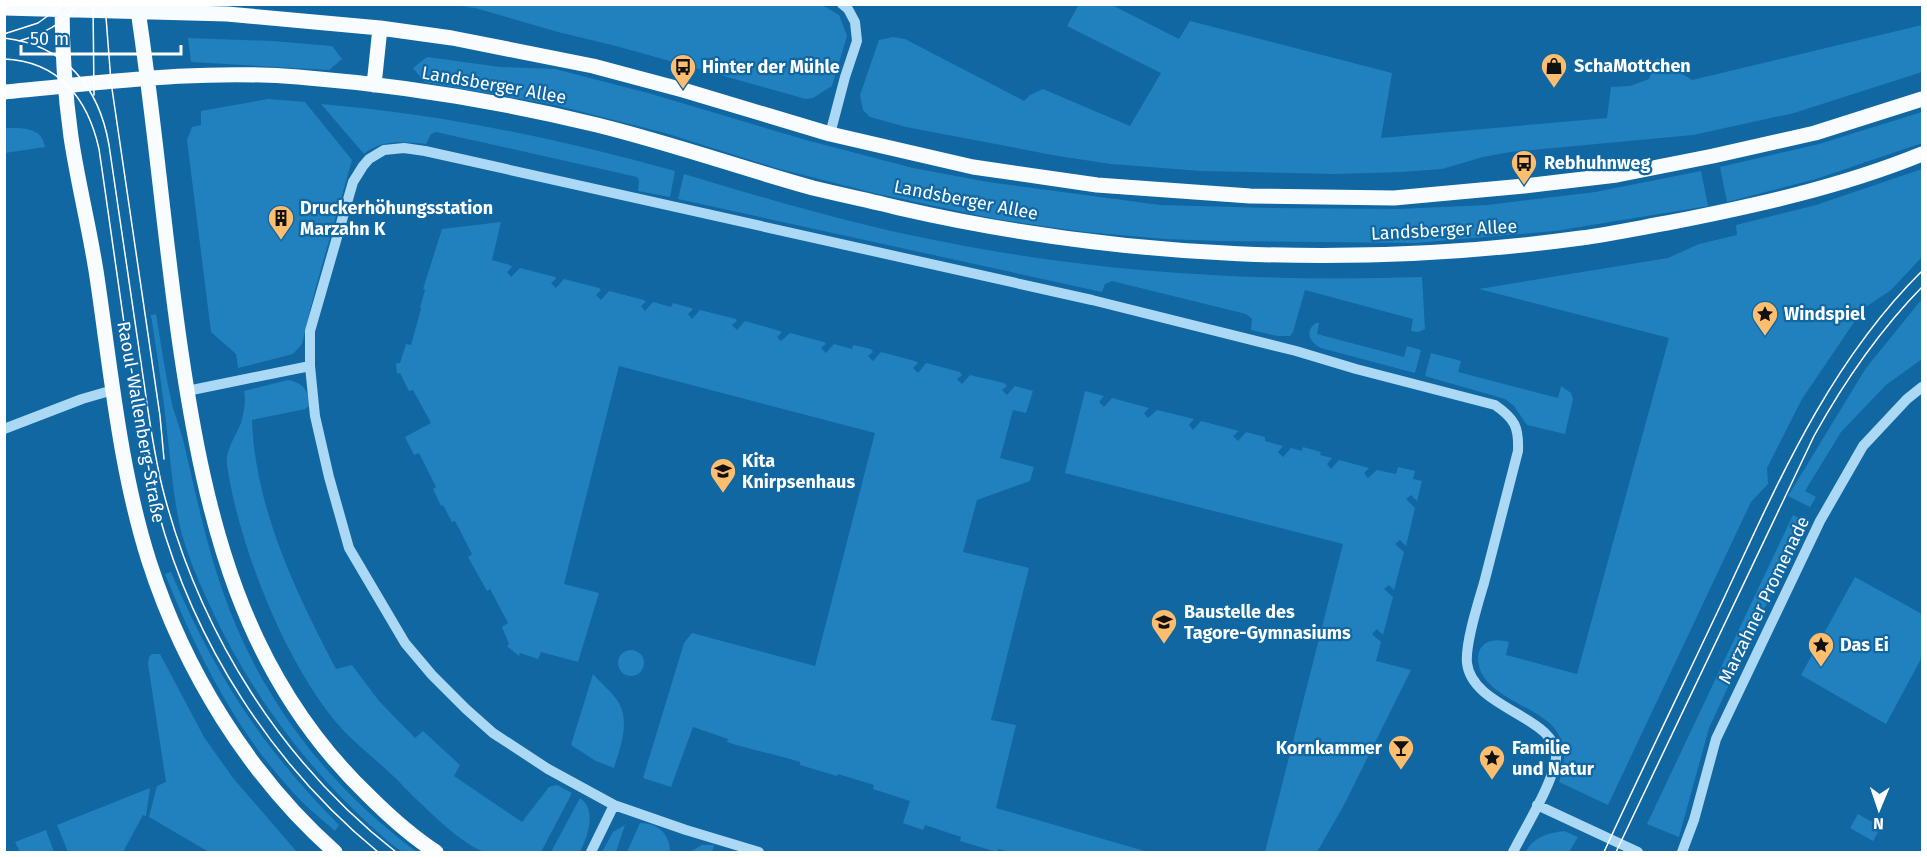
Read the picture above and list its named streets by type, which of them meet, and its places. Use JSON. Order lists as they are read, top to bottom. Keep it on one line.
{"streets":{"main road":["Landsberger Allee","Raoul-Wallenberg-Straße"],"street":["Marzahner Promenade"]},"crossings":[["Landsberger Allee","Raoul-Wallenberg-Straße"]],"places":{"shop":["SchaMottchen"],"bus stop":["Hinter der Mühle","Rebhuhnweg"],"building":["Druckerhöhungsstation Marzahn K"],"place":["Windspiel","Das Ei","Familie und Natur"],"school or university":["Kita Knirpsenhaus","Baustelle des Tagore-Gymnasiums"],"bar":["Kornkammer"]},"scale_bar":"50 m","north":"bottom"}
